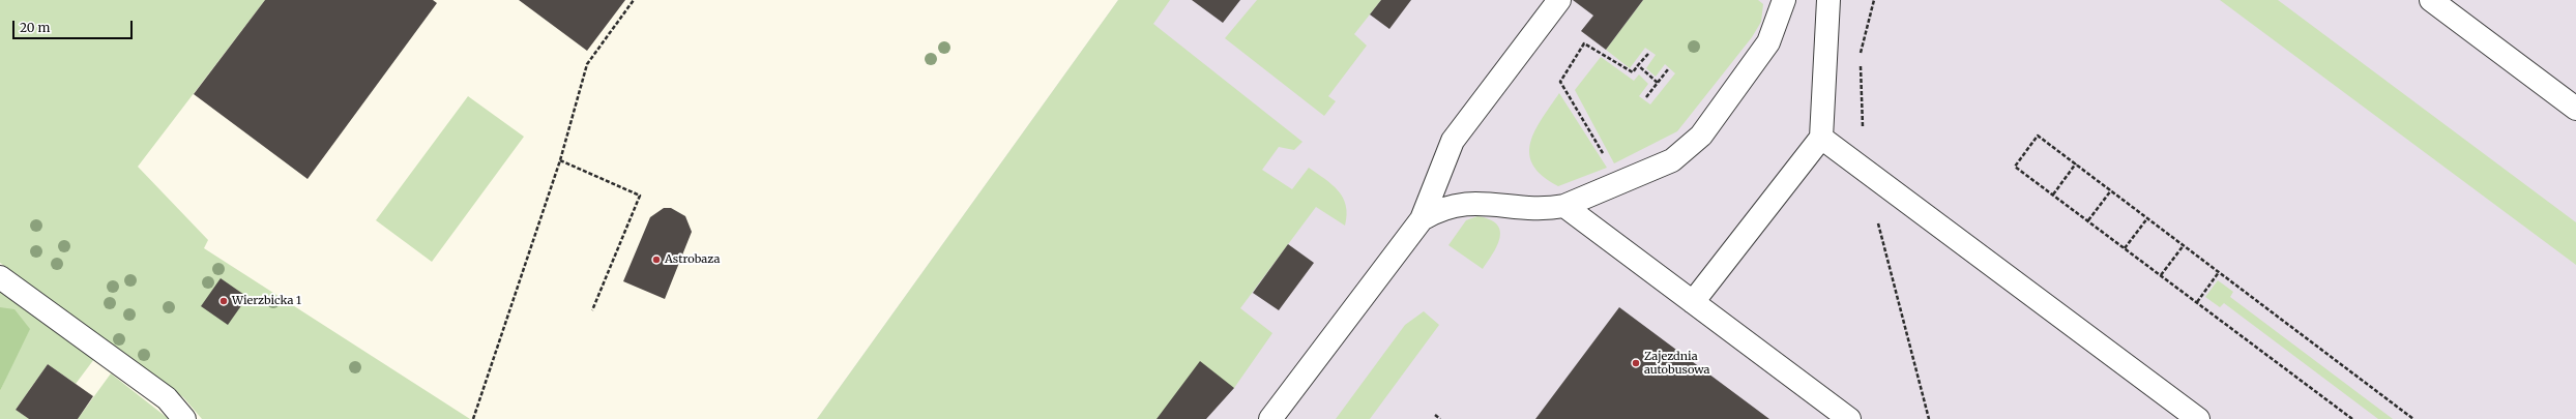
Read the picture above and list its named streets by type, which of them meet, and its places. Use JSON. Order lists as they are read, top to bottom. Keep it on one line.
{"places":["Astrobaza","Wierzbicka 1","Zajezdnia autobusowa"],"scale_bar":"20 m"}
